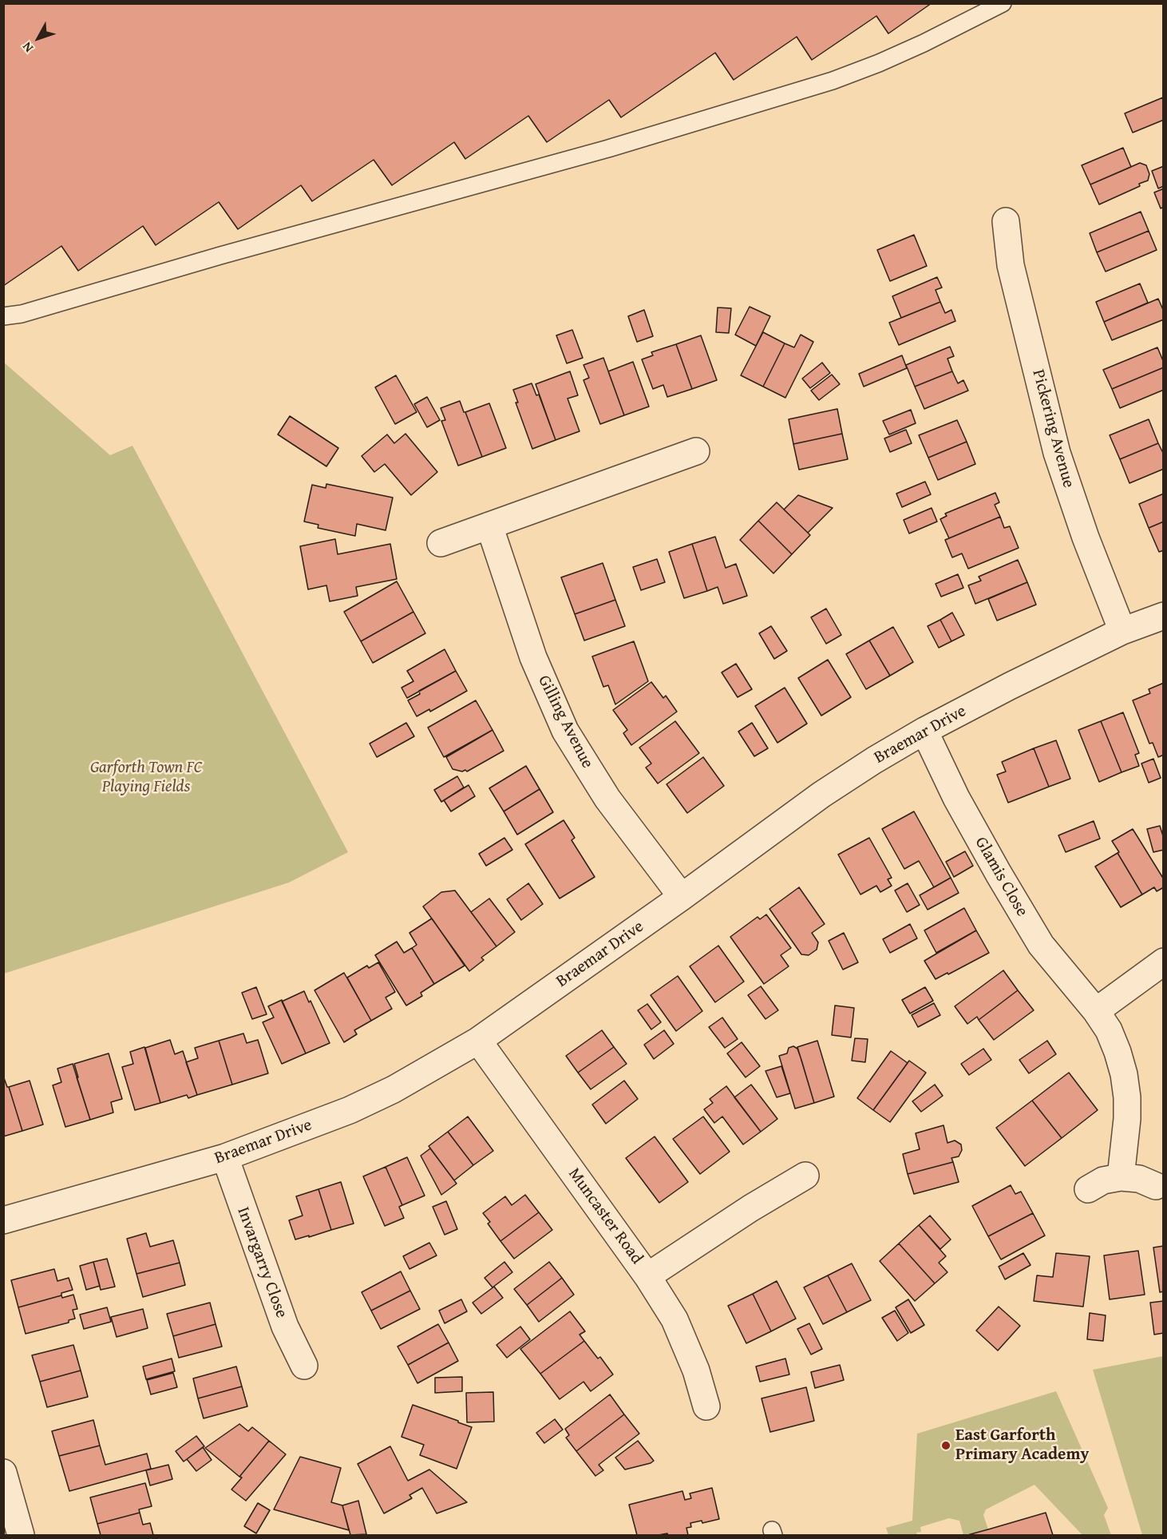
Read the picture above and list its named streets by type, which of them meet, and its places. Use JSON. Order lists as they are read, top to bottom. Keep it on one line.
{"streets":{"street":["Pickering Avenue","Gilling Avenue","Braemar Drive","Glamis Close","Muncaster Road","Invargarry Close"]},"crossings":[["Pickering Avenue","Braemar Drive"],["Gilling Avenue","Braemar Drive"],["Braemar Drive","Glamis Close"],["Braemar Drive","Muncaster Road"],["Braemar Drive","Invargarry Close"]],"parks":["Garforth Town FC Playing Fields"],"places":["East Garforth Primary Academy"],"north":"bottom left"}
